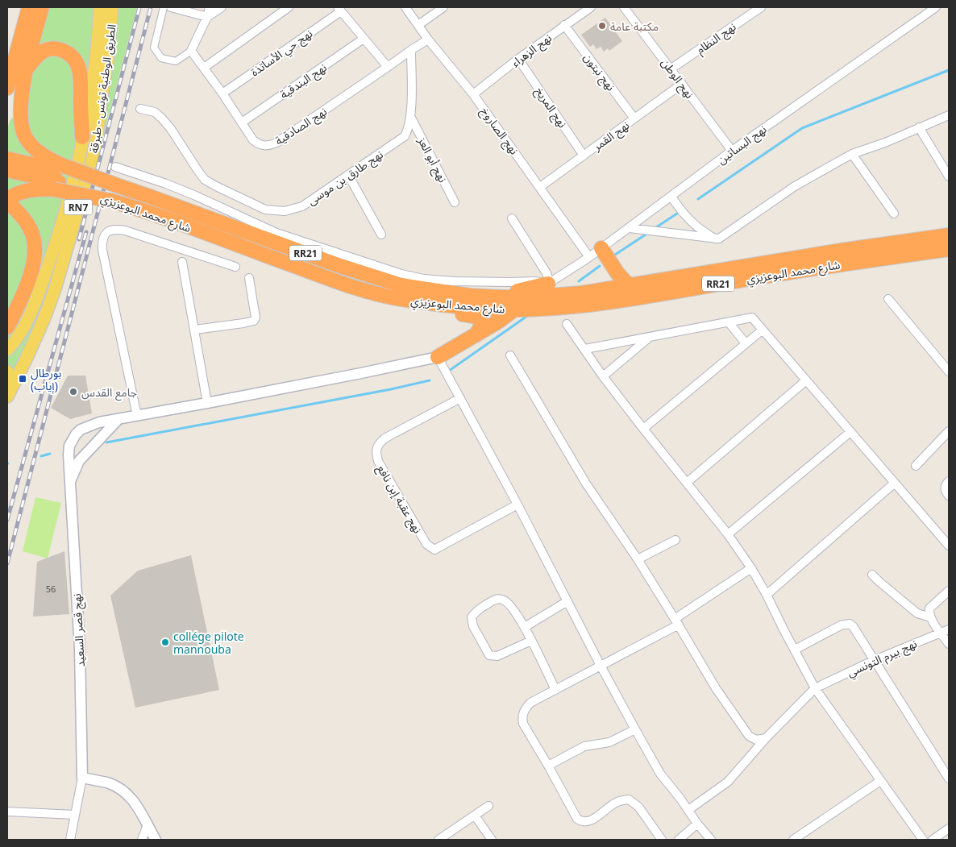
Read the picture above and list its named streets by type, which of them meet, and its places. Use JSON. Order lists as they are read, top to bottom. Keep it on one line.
{"streets":{"highway":["شارع محمد البوعزيزي","RR21"],"main road":["الطريق الوطنية تونس - طبرقة","RN7"],"street":["نهج النظام","نهج الزهراء","نهج حي الأساتذة","نهج نبتون","نهج الوطن","نهج البندقية","نهج المريخ","نهج الصادقية","نهج الصاروخ","نهج القمر","نهج البساتين","نهج أبو العز","نهج طارق بن موسى","نهج عقبة إبن نافع","نهج قصر السعيد","نهج بيرم التونسي"]},"crossings":[["نهج النظام","نهج الوطن"],["نهج الزهراء","نهج نبتون"],["نهج الزهراء","نهج المريخ"],["نهج الزهراء","نهج الصاروخ"],["نهج حي الأساتذة","نهج الصادقية"],["نهج نبتون","نهج القمر"],["نهج الوطن","نهج القمر"],["نهج الوطن","نهج البساتين"],["نهج البندقية","نهج الصادقية"],["الطريق الوطنية تونس - طبرقة","RN7"],["نهج المريخ","نهج القمر"],["نهج الصادقية","نهج الصاروخ"],["نهج الصادقية","نهج طارق بن موسى"],["نهج الصاروخ","نهج القمر"],["نهج الصاروخ","نهج البساتين"],["نهج أبو العز","نهج طارق بن موسى"],["شارع محمد البوعزيزي","RR21"]],"places":{"other":["مكتبة عامة","جامع القدس","collége pilote mannouba"],"transit":["بورطال (إياب)"]},"house_numbers":["56"]}
